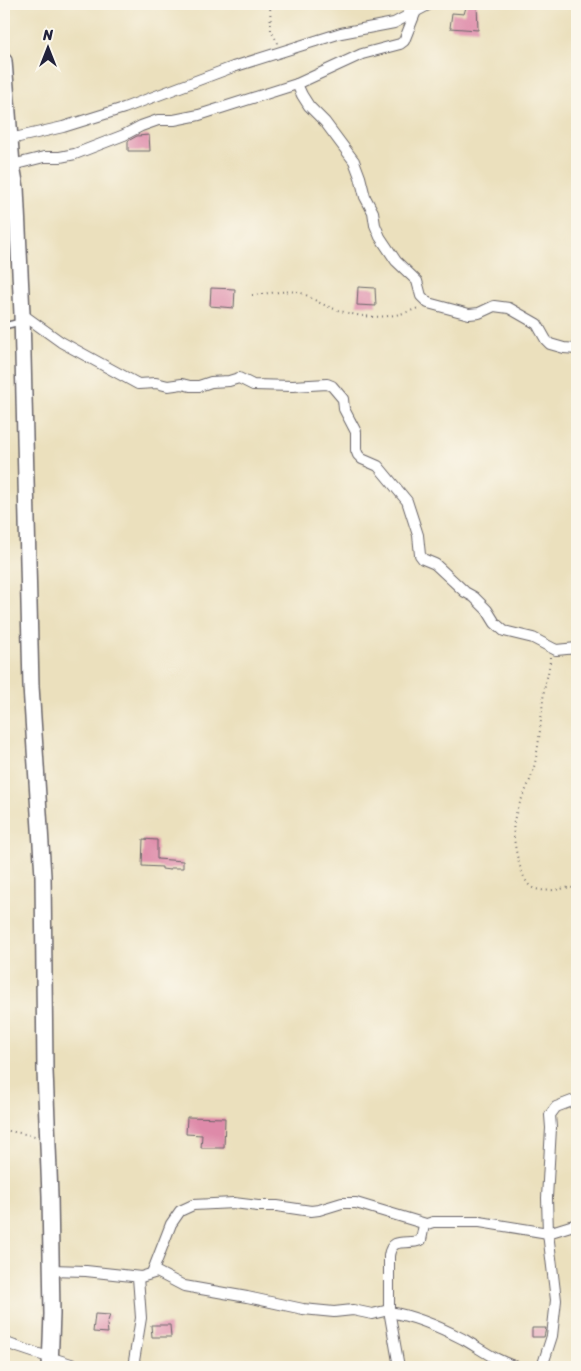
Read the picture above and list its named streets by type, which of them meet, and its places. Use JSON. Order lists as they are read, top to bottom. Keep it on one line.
{"north":"top"}
